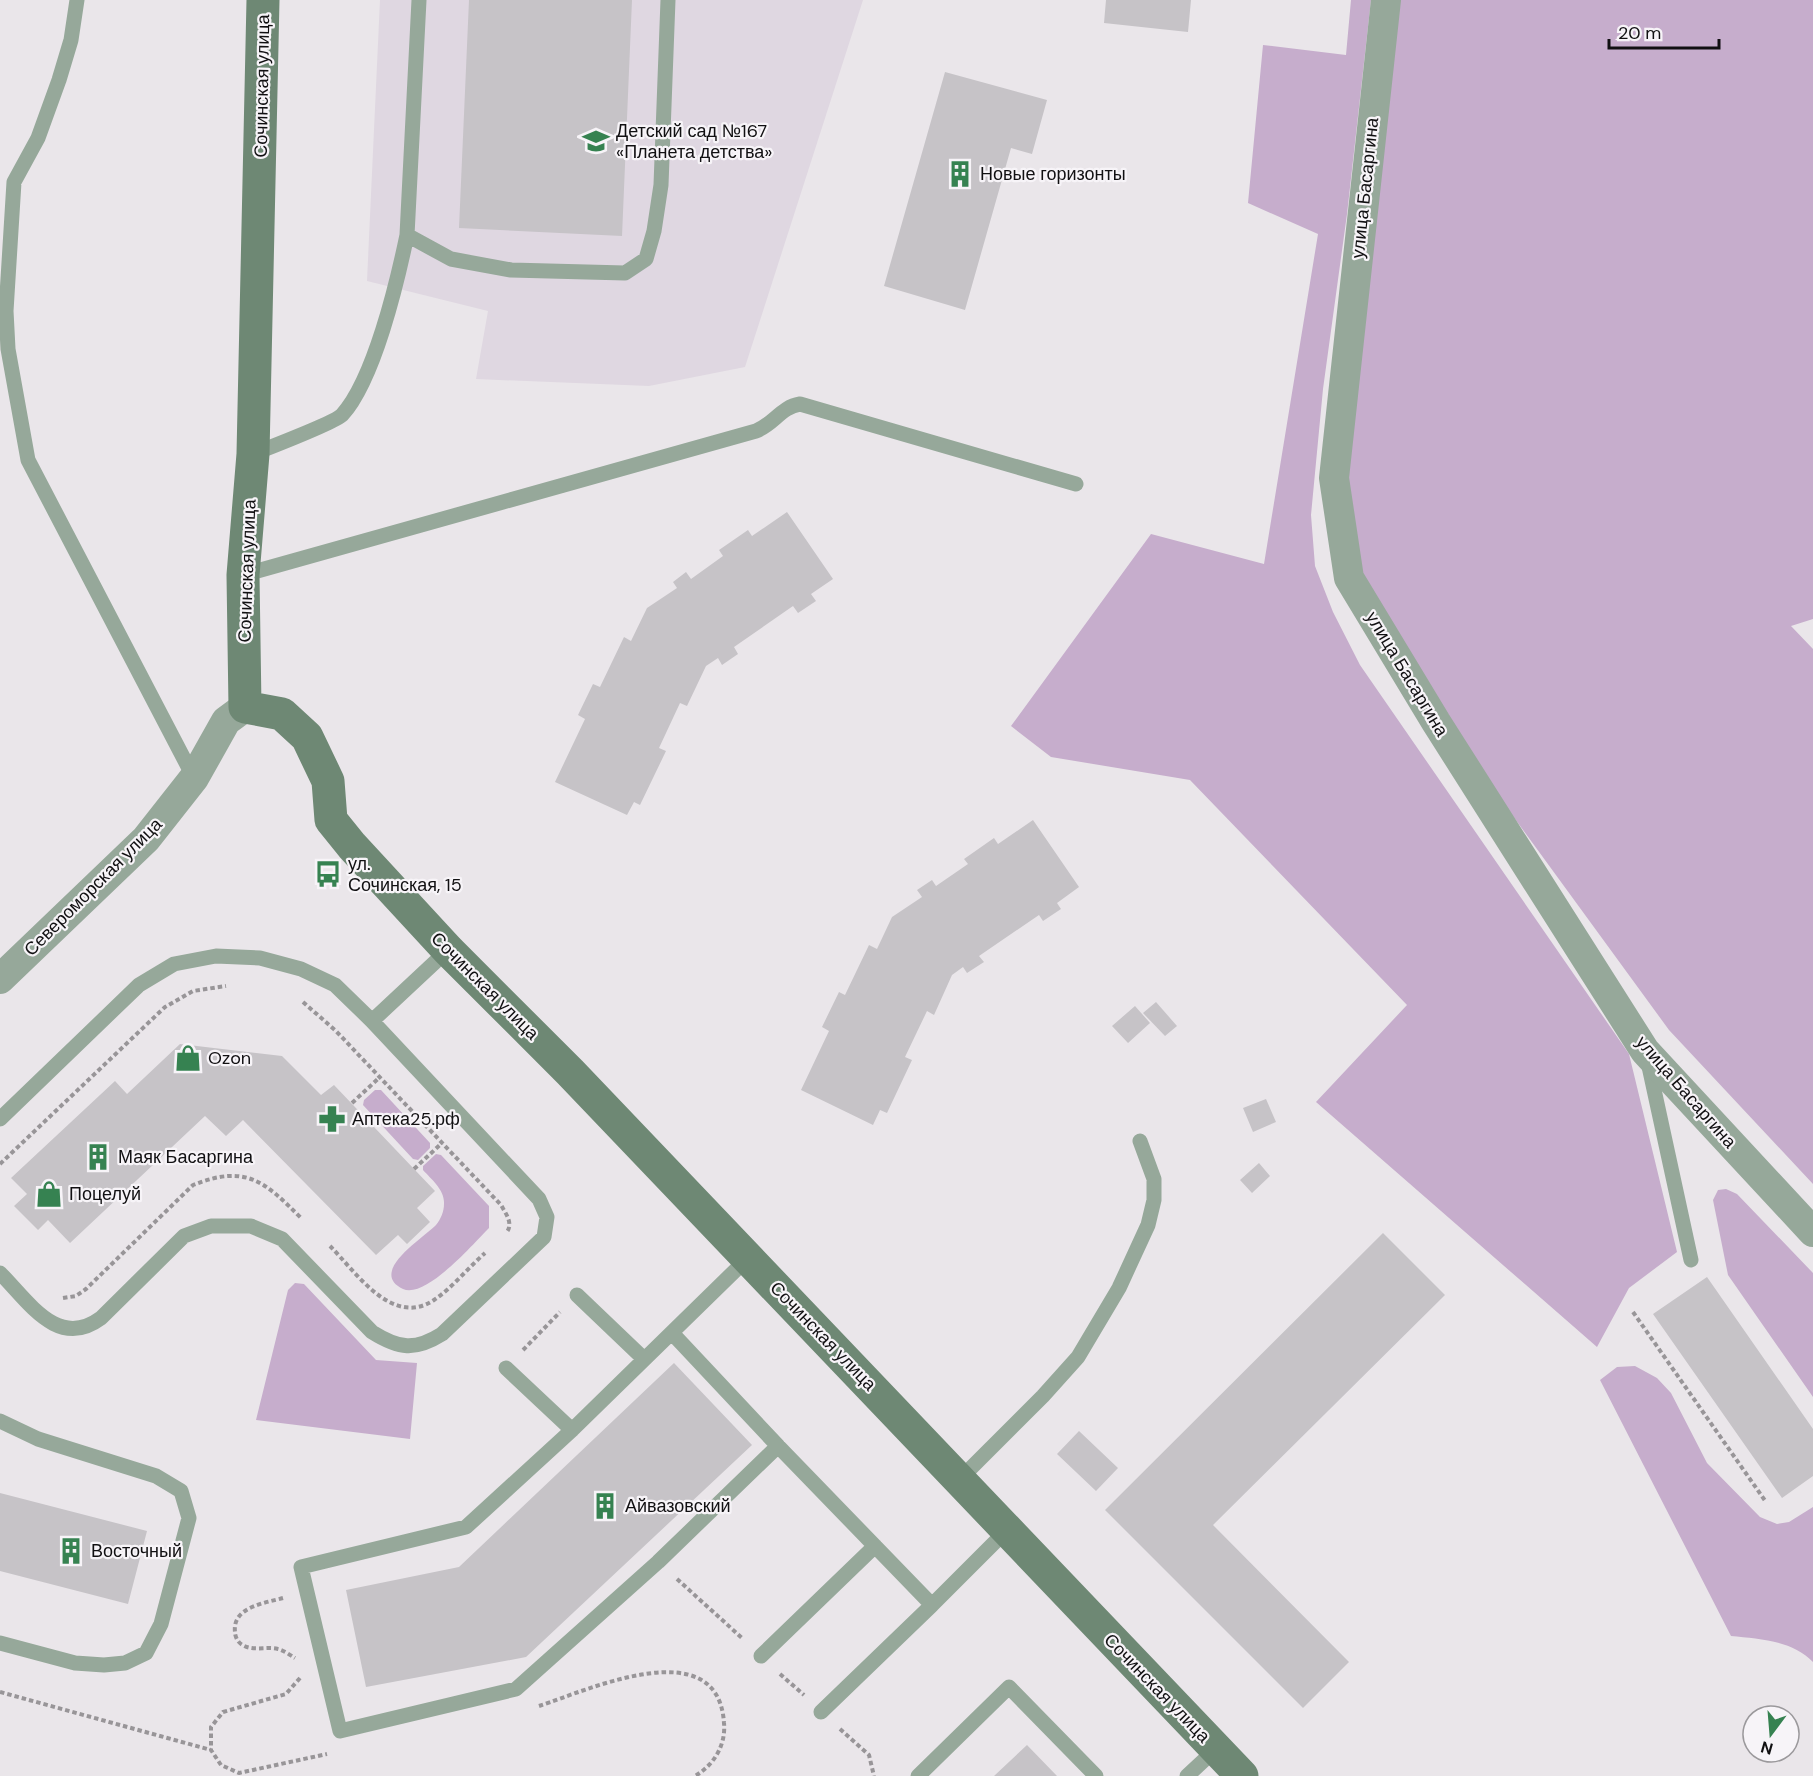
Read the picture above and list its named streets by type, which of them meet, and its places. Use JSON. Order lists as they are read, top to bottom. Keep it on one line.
{"streets":{"street":["Сочинская улица","улица Басаргина","Североморская улица"]},"crossings":[["Сочинская улица","Североморская улица"]],"places":{"school or university":["Детский сад №167 «Планета детства»"],"building":["Новые горизонты","Маяк Басаргина","Айвазовский","Восточный"],"bus stop":["ул. Сочинская, 15"],"shop":["Ozon","Поцелуй"],"pharmacy":["Аптека25.рф"]},"scale_bar":"20 m","north":"bottom"}
